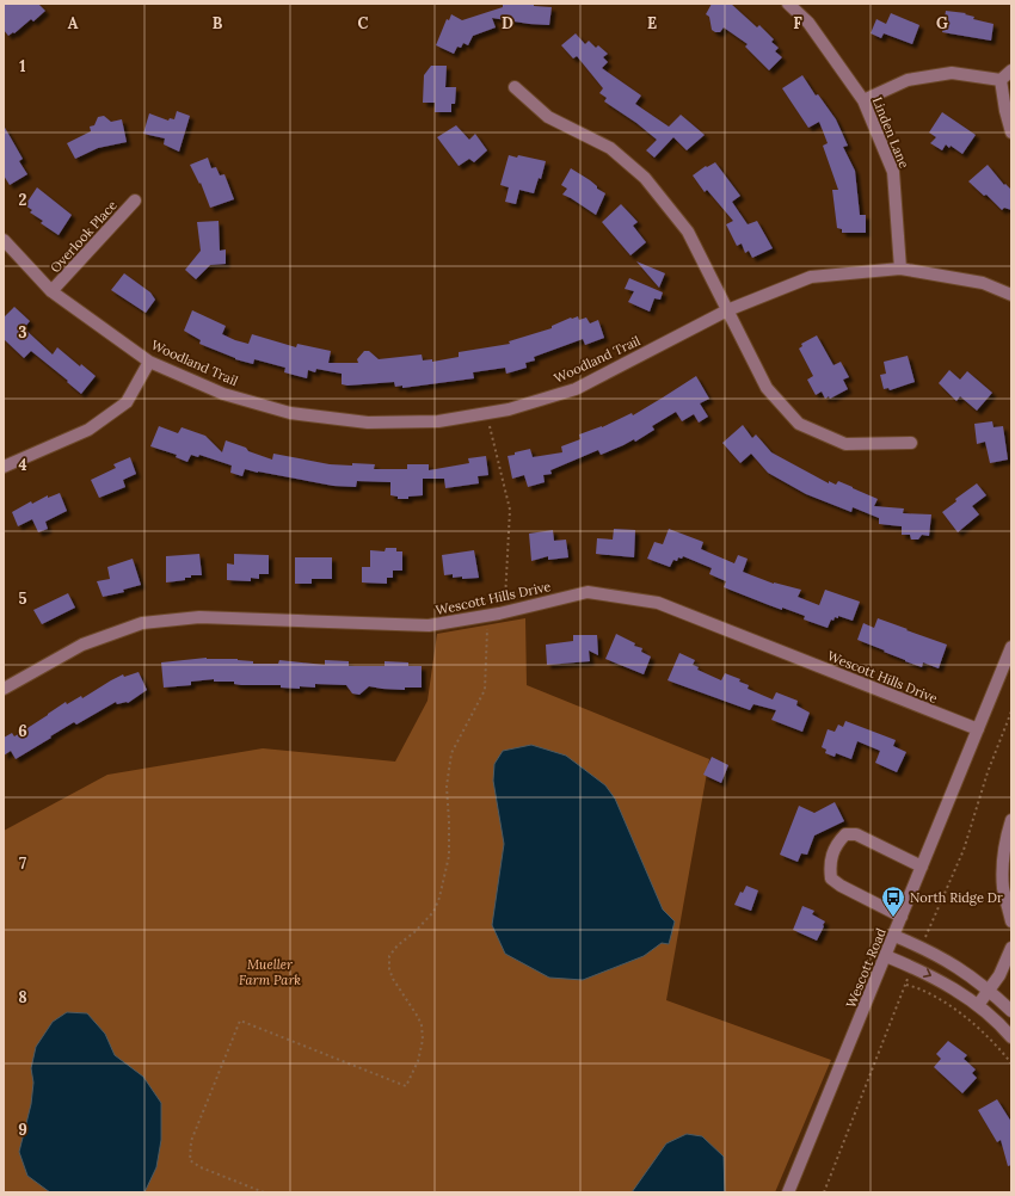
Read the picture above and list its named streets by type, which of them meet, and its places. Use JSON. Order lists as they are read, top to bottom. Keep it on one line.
{"streets":{"street":["Linden Lane","Overlook Place","Woodland Trail","Wescott Hills Drive","Wescott Road"]},"crossings":[["Linden Lane","Woodland Trail"],["Overlook Place","Woodland Trail"],["Wescott Hills Drive","Wescott Road"]],"parks":["Mueller Farm Park"],"places":{"bus stop":["North Ridge Dr"]},"grid":{"columns":["A","B","C","D","E","F","G"],"rows":["1","2","3","4","5","6","7","8","9"]}}
